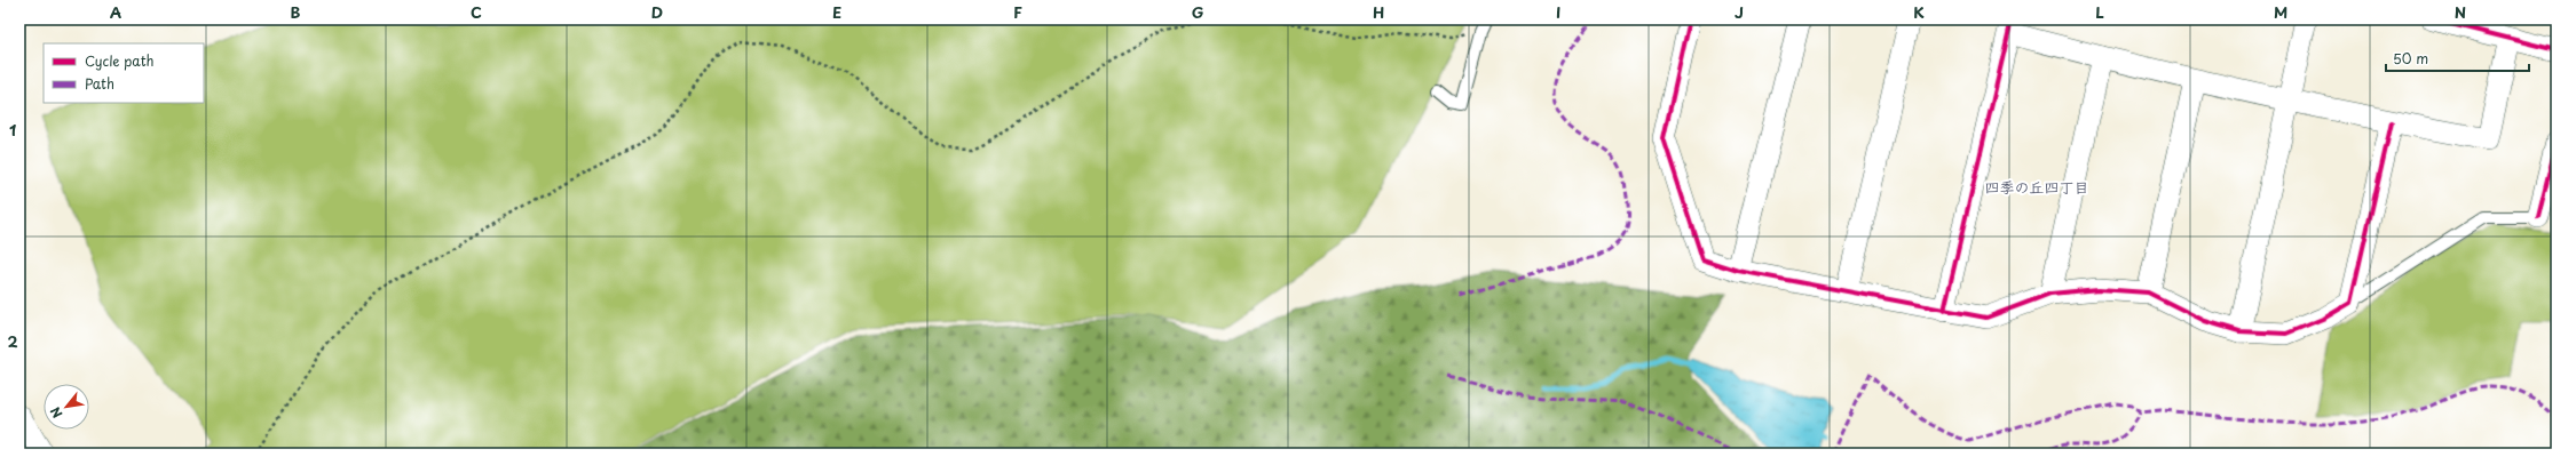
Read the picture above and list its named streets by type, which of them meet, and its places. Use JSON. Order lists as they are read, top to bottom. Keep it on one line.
{"districts":["四季の丘四丁目"],"legend":["Cycle path","Path"],"scale_bar":"50 m","north":"bottom left","grid":{"columns":["A","B","C","D","E","F","G","H","I","J","K","L","M","N"],"rows":["1","2"]}}
